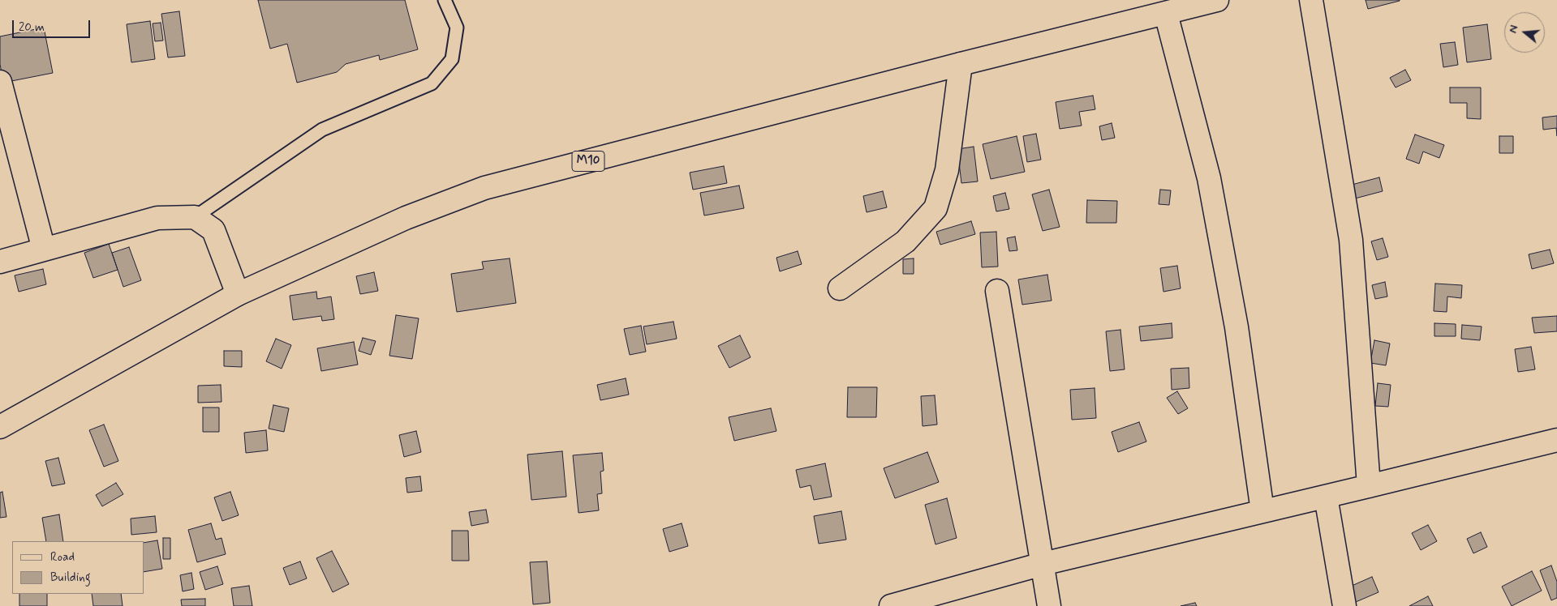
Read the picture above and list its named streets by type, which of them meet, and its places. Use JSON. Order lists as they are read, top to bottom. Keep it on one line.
{"streets":{"street":["M10"]},"legend":["Road","Building"],"scale_bar":"20 m","north":"left"}
